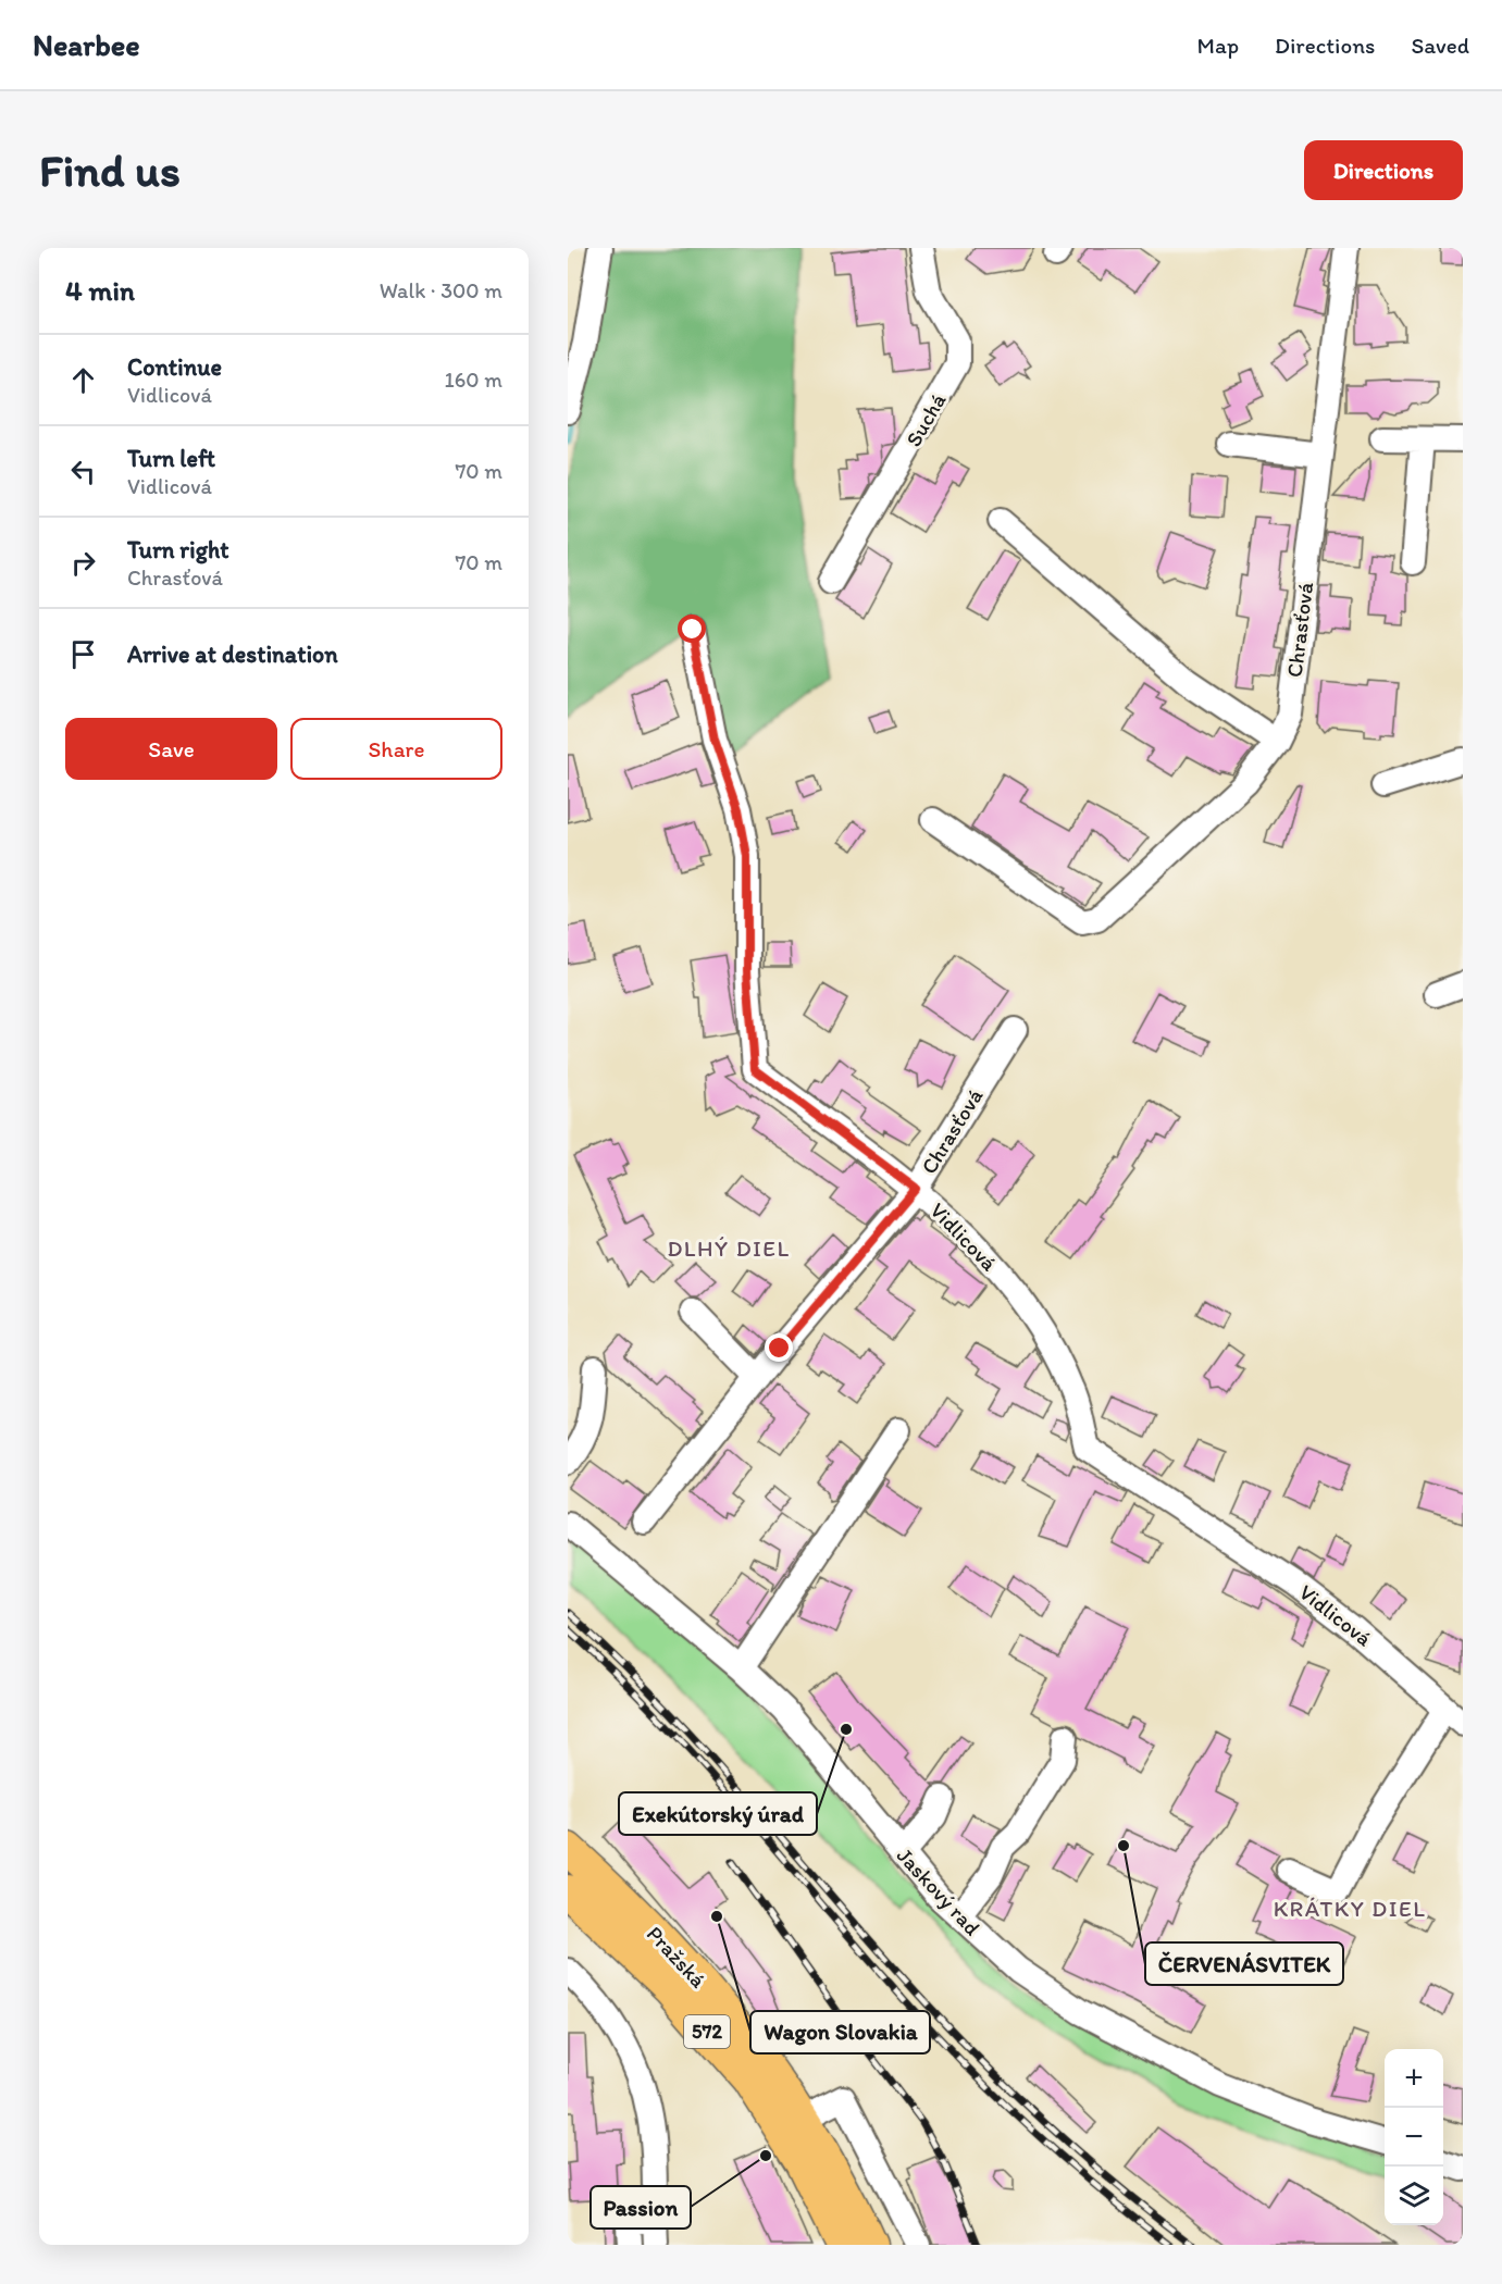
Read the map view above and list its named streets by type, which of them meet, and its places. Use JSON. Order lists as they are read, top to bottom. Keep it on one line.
{"streets":{"main road":["Pražská","572"],"street":["Suchá","Chrasťová","Vidlicová","Jaskový rad"]},"crossings":[["Chrasťová","Vidlicová"]],"districts":["DLHÝ DIEL","KRÁTKY DIEL"],"places":["Exekútorský úrad","ČERVENÁSVITEK","Wagon Slovakia","Passion"],"page":{"header":"Nearbee","nav":["Map","Directions","Saved"],"buttons":["Directions",["Save","Share"]],"title":"Find us","heading":["4 min","Walk · 300 m"],"list":[["Continue","Vidlicová","160 m"],["Turn left","Vidlicová","70 m"],["Turn right","Chrasťová","70 m"],"Arrive at destination"],"map_buttons":["+","−"]}}
